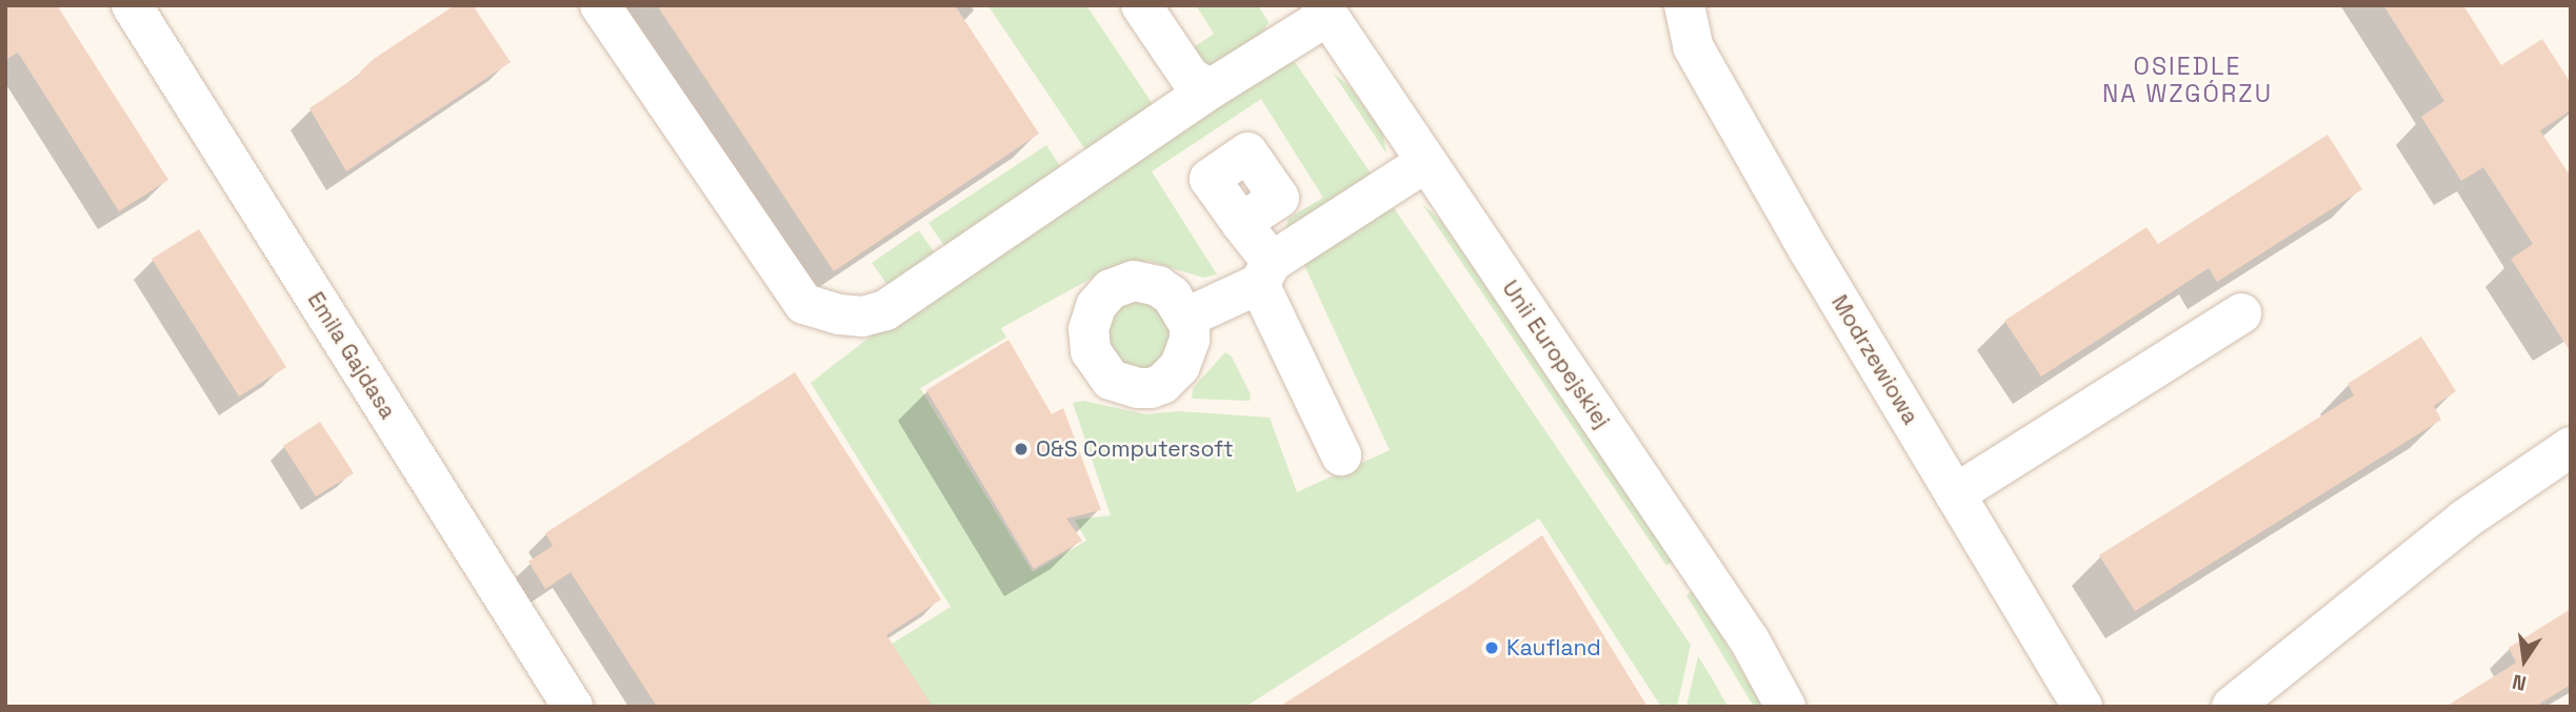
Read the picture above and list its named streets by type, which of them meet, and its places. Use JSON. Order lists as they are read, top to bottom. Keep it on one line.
{"streets":{"street":["Unii Europejskiej","Emila Gajdasa","Modrzewiowa"]},"districts":["OSIEDLE NA WZGÓRZU"],"places":["O&S Computersoft","Kaufland"],"north":"bottom"}
